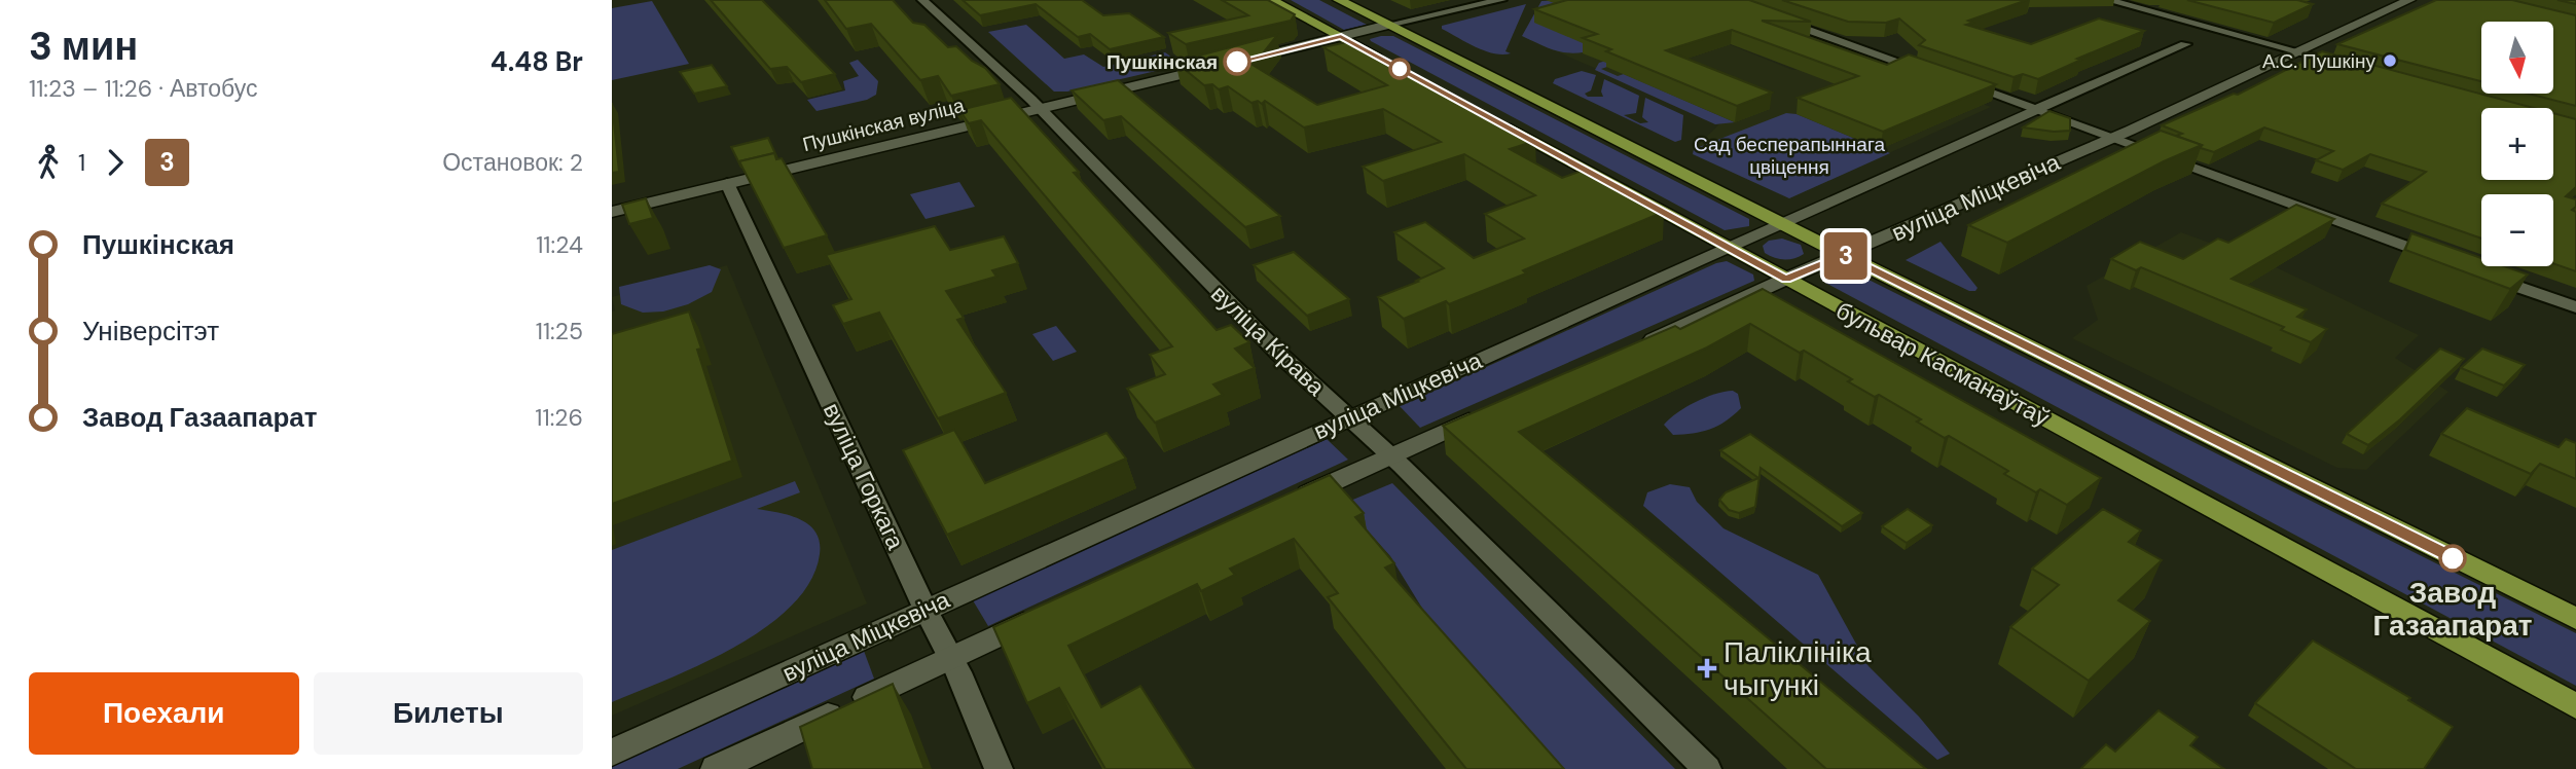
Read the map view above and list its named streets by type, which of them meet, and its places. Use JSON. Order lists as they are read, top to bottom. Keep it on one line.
{"streets":{"main road":["Пушкінская вуліца","вуліца Міцкевіча","бульвар Касманаўтаў"],"street":["вуліца Кірава","вуліца Горкага"]},"crossings":[["Пушкінская вуліца","вуліца Кірава"],["Пушкінская вуліца","вуліца Горкага"],["вуліца Міцкевіча","вуліца Кірава"],["вуліца Міцкевіча","бульвар Касманаўтаў"],["вуліца Міцкевіча","вуліца Горкага"]],"parks":["Сад бесперапыннага цвіцення"],"places":{"other":["А.С. Пушкіну","Пушкінская","Завод Газаапарат"],"health":["Паліклініка чыгункі"]},"lines":["bus line 3"],"north":"bottom","page":{"heading":["3 мин","11:23 – 11:26 · Автобус","4.48 Br"],"on_map":"3","map_buttons":["+","−"],"legs":["1","3","Остановок: 2"],"list":[{"name":"Пушкінская","value":"11:24"},{"name":"Універсітэт","value":"11:25"},{"name":"Завод Газаапарат","value":"11:26"}],"buttons":["Поехали","Билеты"]}}
